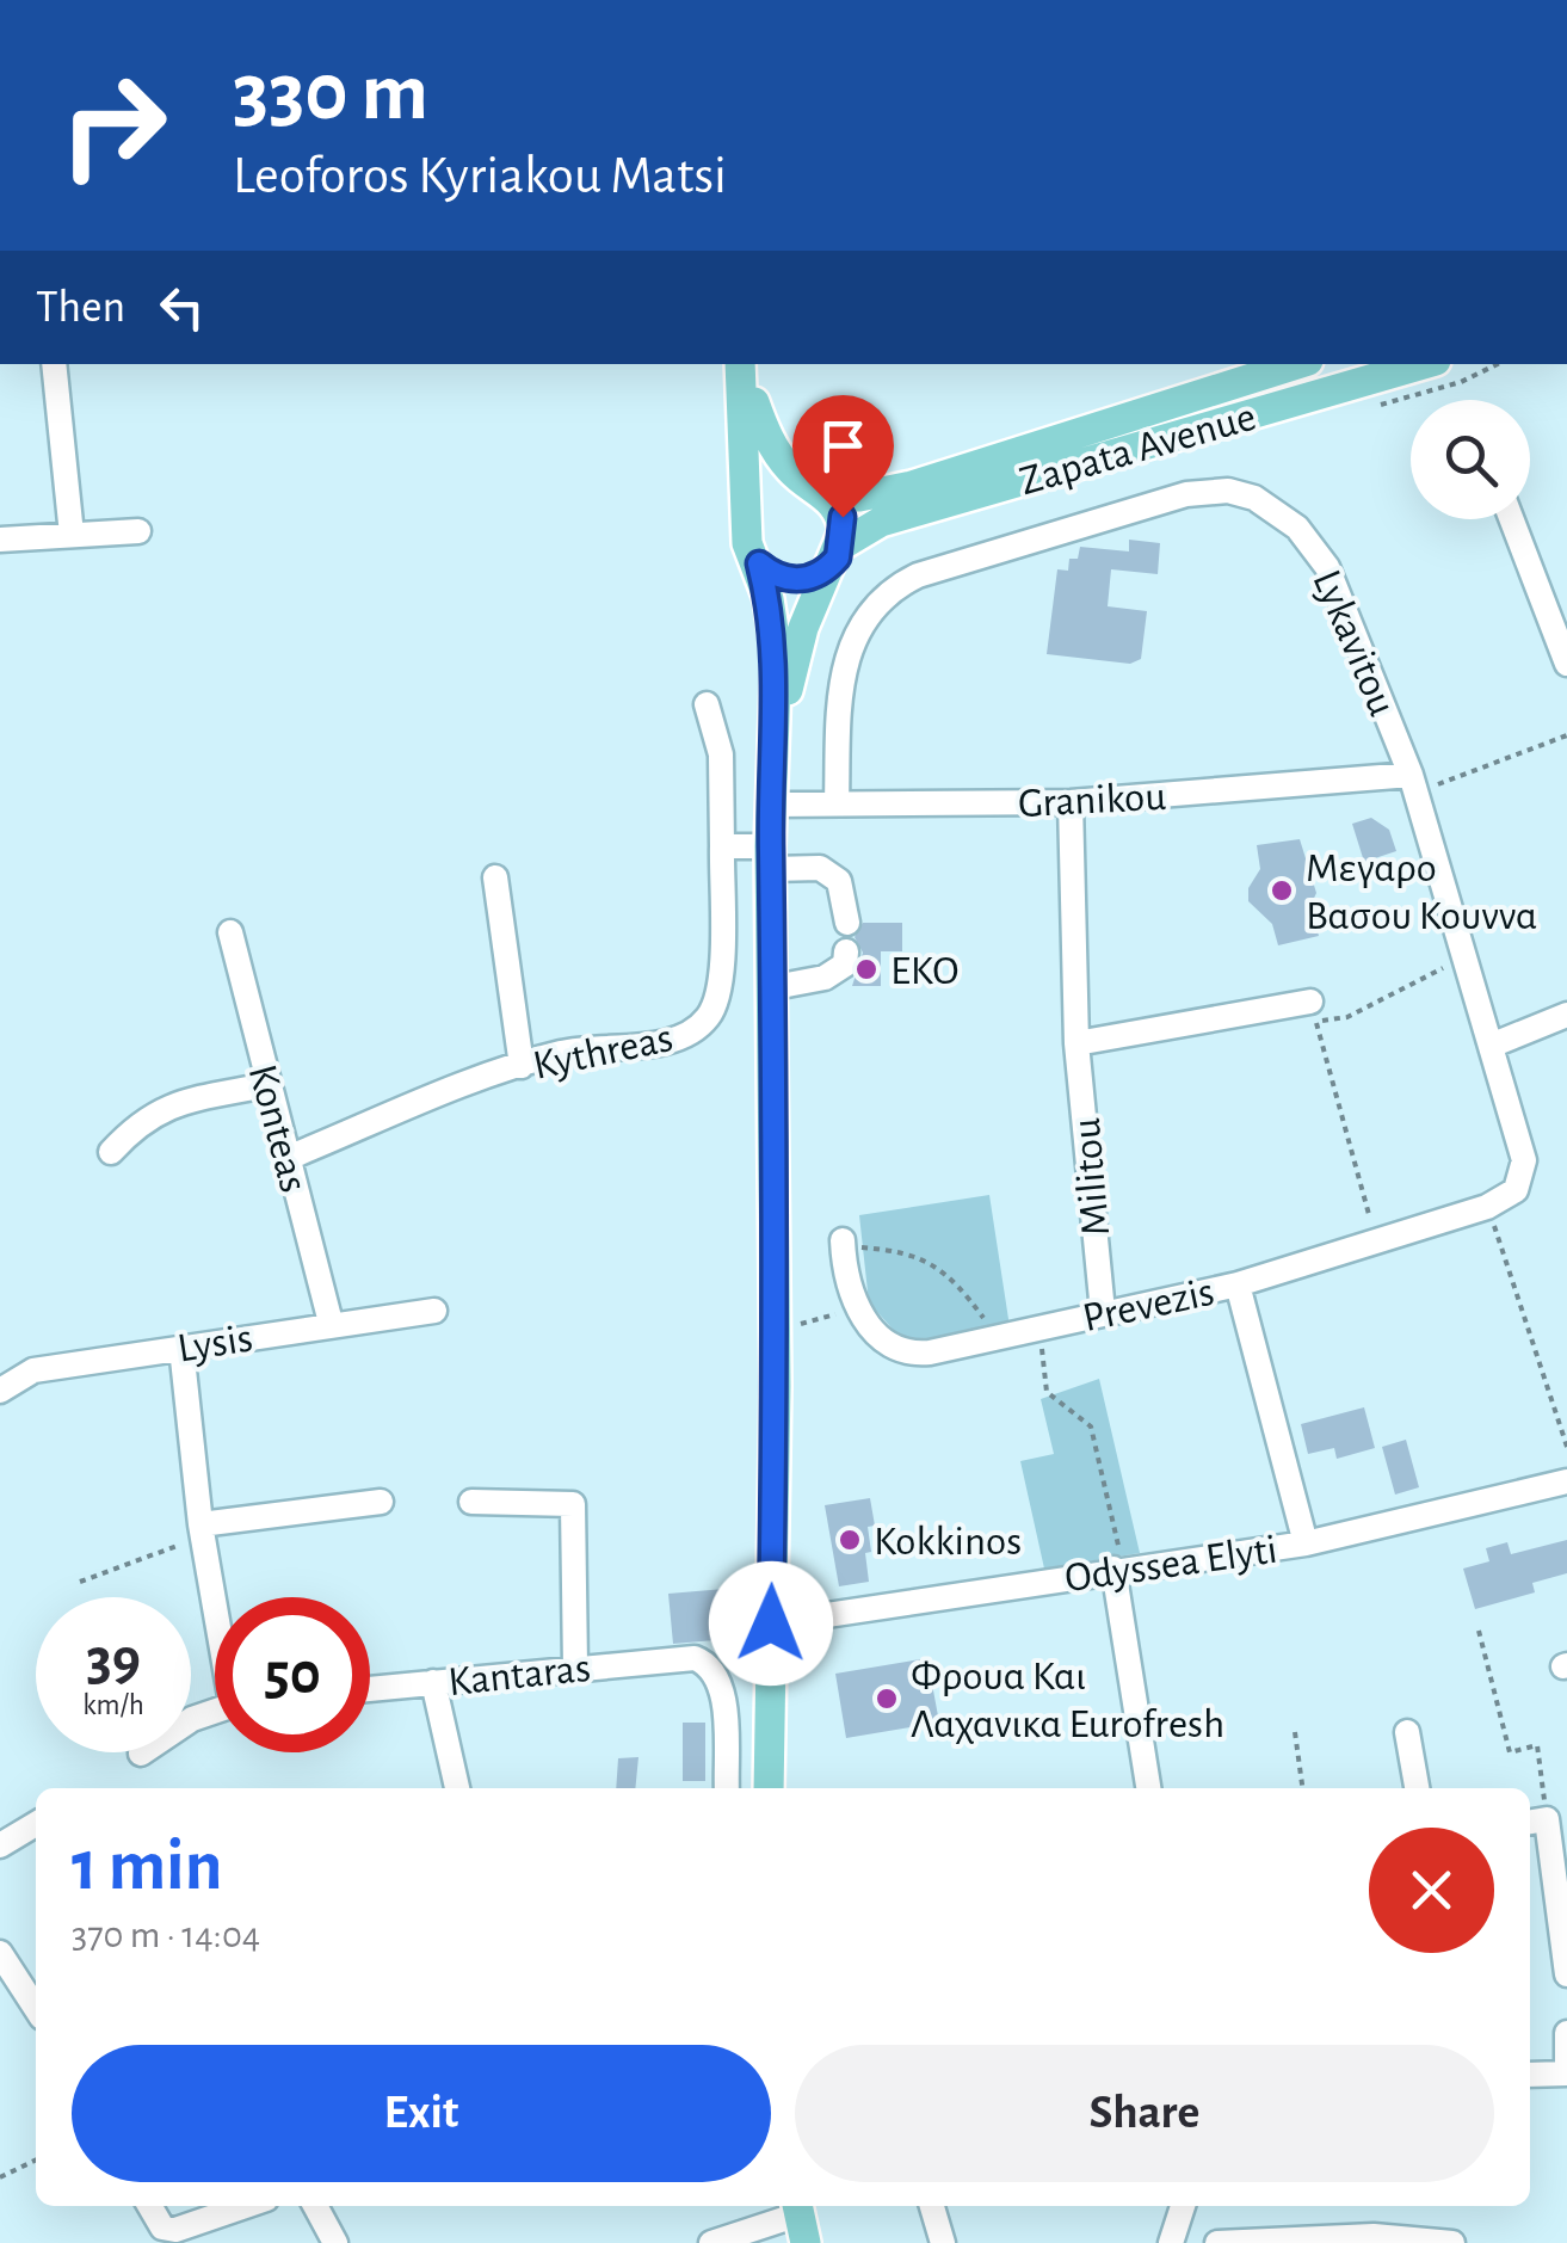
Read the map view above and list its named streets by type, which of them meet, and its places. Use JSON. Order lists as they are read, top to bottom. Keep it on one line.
{"streets":{"main road":["Zapata Avenue"],"street":["Lykavitou","Granikou","Kythreas","Konteas","Militou","Prevezis","Lysis","Odyssea Elyti","Kantaras"]},"crossings":[["Lykavitou","Granikou"],["Lykavitou","Prevezis"],["Granikou","Militou"],["Kythreas","Konteas"],["Konteas","Lysis"],["Militou","Prevezis"]],"places":["Μεγαρο Βασου Κουννα","EKO","Kokkinos","Φρουα Και Λαχανικα Eurofresh"],"page":{"turn":["330 m","Leoforos Kyriakou Matsi"],"then":"Then","speed":"39 km/h","limit":"50","heading":["1 min","370 m · 14:04"],"buttons":["Exit","Share"]}}
